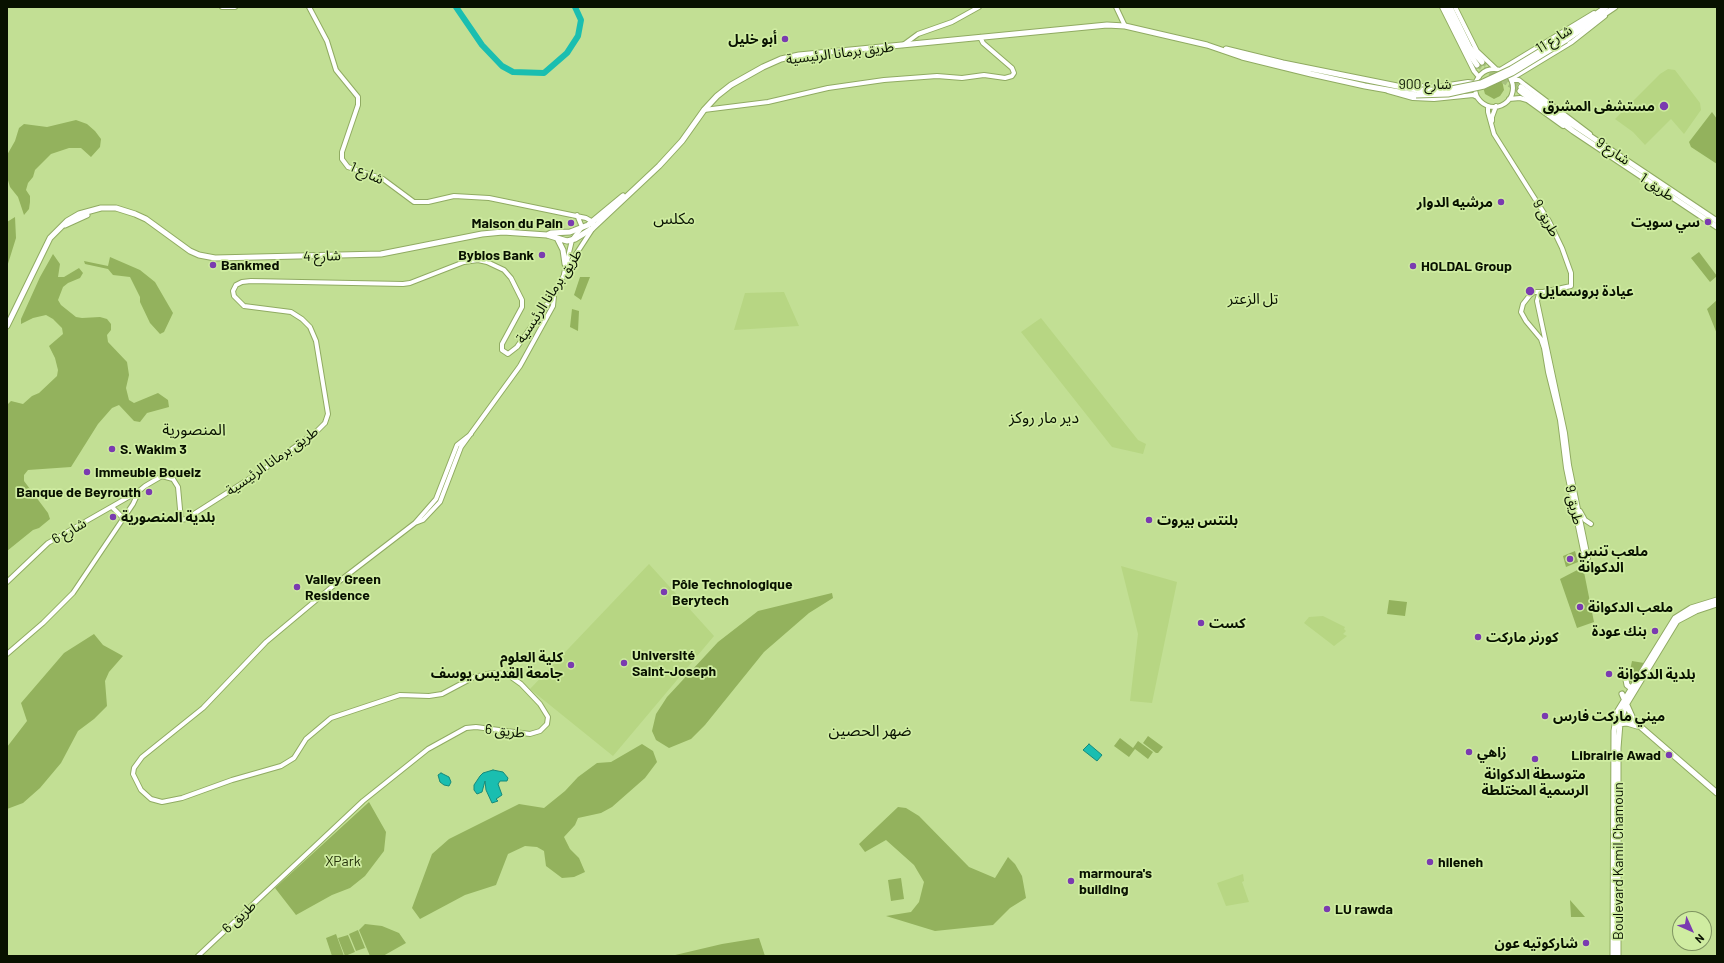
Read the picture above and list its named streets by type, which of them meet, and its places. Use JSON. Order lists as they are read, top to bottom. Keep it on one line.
{"streets":{"main road":["شارع 11","طريق برمانا الرئيسية","شارع 9","طريق 1","شارع 4","Boulevard Kamil Chamoun"],"street":["شارع 900","شارع 1","طريق 9","9 طريق","شارع 6","طريق 6"]},"crossings":[["شارع 11","شارع 900"],["شارع 11","شارع 9"],["شارع 11","طريق 9"],["طريق برمانا الرئيسية","شارع 6"],["طريق برمانا الرئيسية","طريق 6"],["شارع 900","شارع 9"],["شارع 900","طريق 9"],["شارع 9","طريق 1"],["شارع 9","طريق 9"],["طريق 9","9 طريق"]],"districts":["مكلس","تل الزعتر","دير مار روكز","المنصورية","ضهر الحصين"],"parks":["XPark"],"places":["أبو خليل","مستشفى المشرق","مرشيه الدوار","سي سويت","Maison du Pain","Byblos Bank","Bankmed","HOLDAL Group","عيادة بروسمايل","S. Wakim 3","Immeuble Boueiz","Banque de Beyrouth","بلدية المنصورية","بلنتس بيروت","ملعب تنس الدكوانة","Valley Green Residence","Pôle Technologique Berytech","ملعب الدكوانة","كست","بنك عودة","كورنر ماركت","Université Saint-Joseph","كلية العلوم جامعة القديس يوسف","بلدية الدكوانة","ميني ماركت فارس","زاهي","Librairie Awad","متوسطة الدكوانة الرسمية المختلطة","hileneh","marmoura's building","LU rawda","شاركوتيه عون"],"north":"bottom right"}
